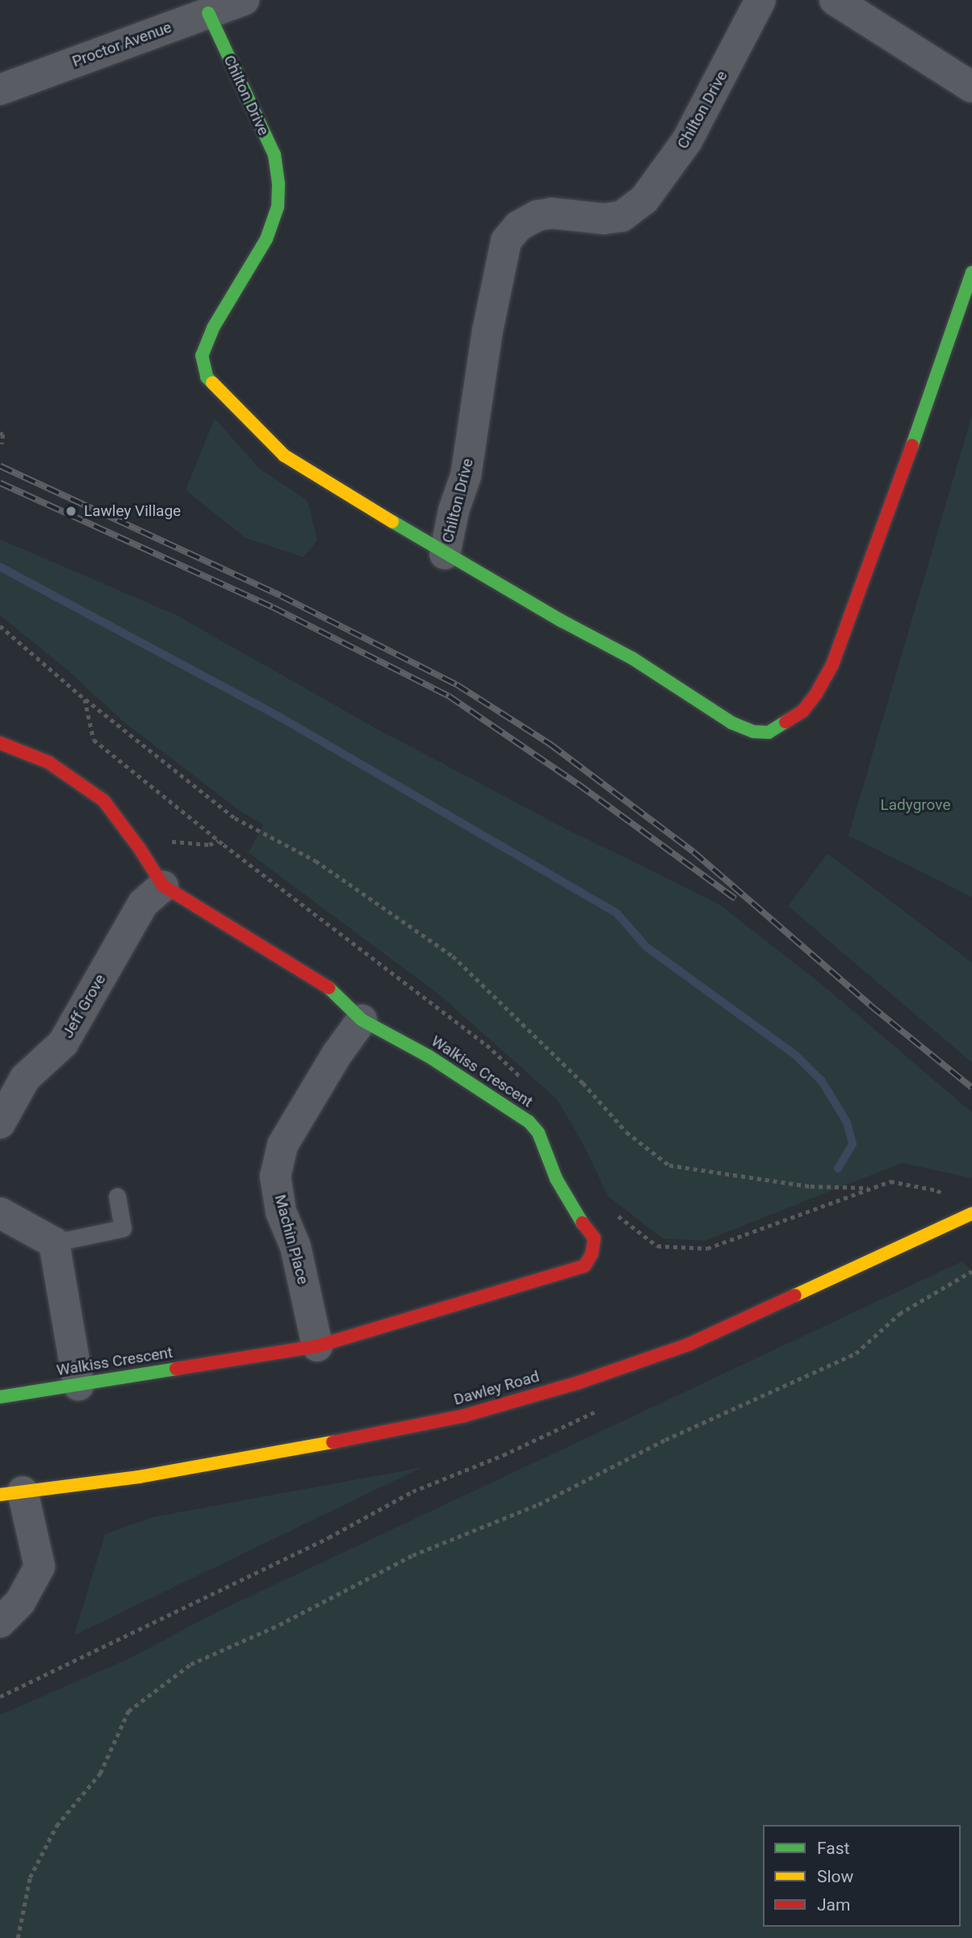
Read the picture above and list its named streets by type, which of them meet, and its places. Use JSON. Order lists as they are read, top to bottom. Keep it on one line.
{"streets":{"street":["Proctor Avenue","Chilton Drive","Jeff Grove","Walkiss Crescent","Machin Place","Dawley Road"]},"crossings":[["Proctor Avenue","Chilton Drive"],["Jeff Grove","Walkiss Crescent"],["Walkiss Crescent","Machin Place"]],"parks":["Ladygrove"],"places":["Lawley Village"],"legend":["Fast","Slow","Jam"]}
